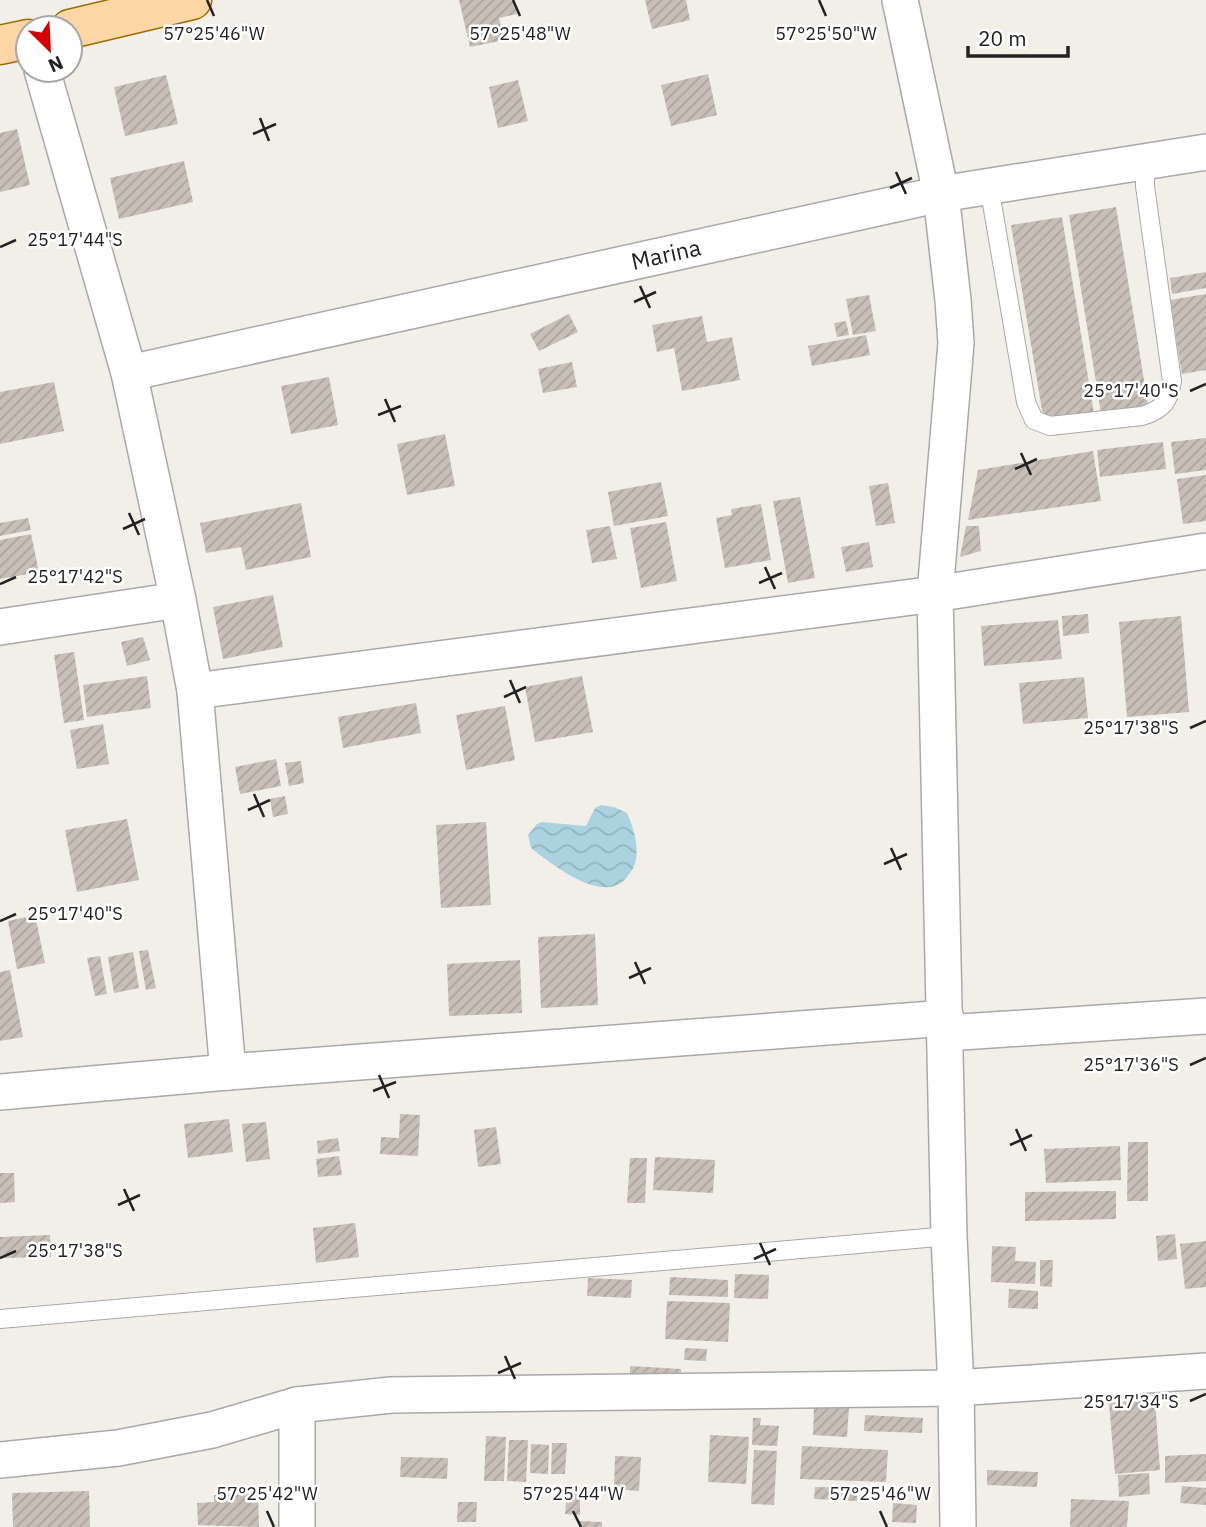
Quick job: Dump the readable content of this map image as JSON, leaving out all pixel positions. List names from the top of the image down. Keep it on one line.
{"streets":{"street":["Marina"]},"scale_bar":"20 m","north":"bottom right","coordinates":["57°25'46\"W","57°25'48\"W","57°25'50\"W","25°17'44\"S","25°17'40\"S","25°17'42\"S","25°17'38\"S","25°17'36\"S","25°17'34\"S","57°25'42\"W","57°25'44\"W"]}
